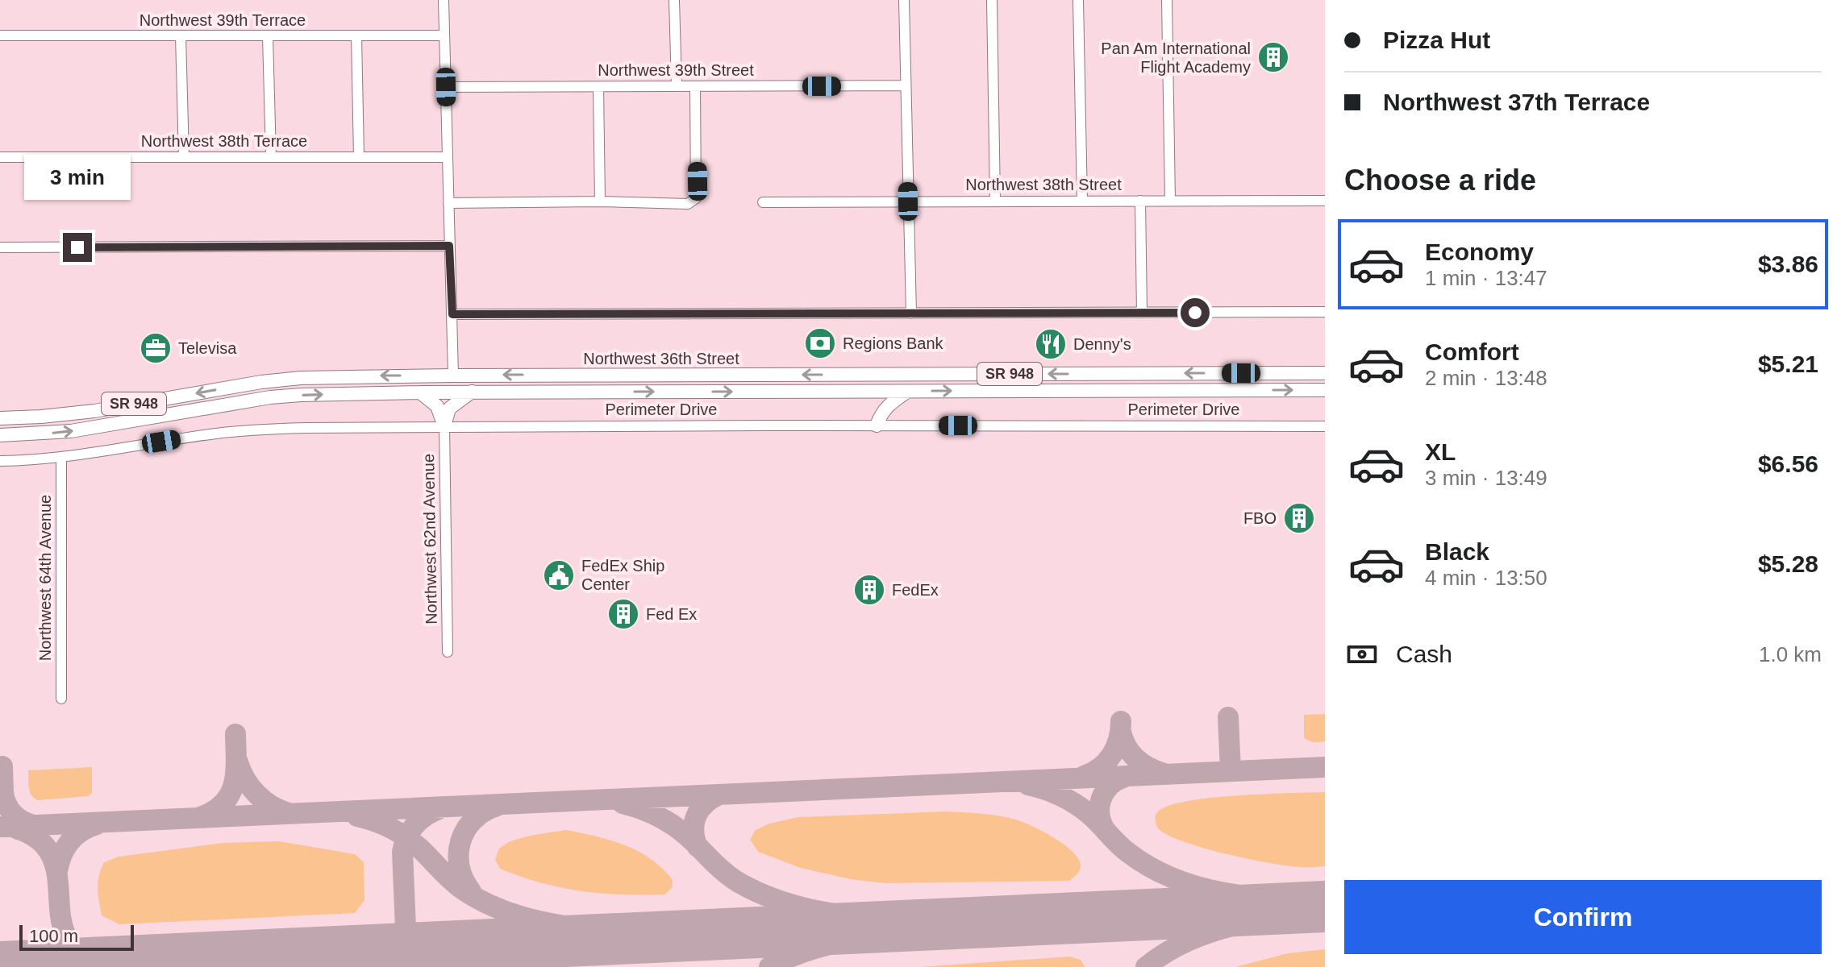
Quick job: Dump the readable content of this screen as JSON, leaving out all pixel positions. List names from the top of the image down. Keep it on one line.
{"streets":{"main road":["Northwest 36th Street","SR 948"],"street":["Northwest 39th Terrace","Northwest 39th Street","Northwest 38th Terrace","Northwest 38th Street","Perimeter Drive","Northwest 62nd Avenue","Northwest 64th Avenue"]},"crossings":[["Perimeter Drive","Northwest 62nd Avenue"],["Perimeter Drive","Northwest 64th Avenue"]],"places":{"building":["Pan Am International Flight Academy","FBO","FedEx","Fed Ex"],"bank":["Regions Bank"],"restaurant":["Denny's"],"office":["Televisa"],"public building":["FedEx Ship Center"]},"scale_bar":"100 m","page":{"banner":["Pizza Hut","Northwest 37th Terrace"],"heading":"Choose a ride","bubble":"3 min","list":[{"name":"Economy","note":"1 min · 13:47","value":"$3.86"},{"name":"Comfort","note":"2 min · 13:48","value":"$5.21"},{"name":"XL","note":"3 min · 13:49","value":"$6.56"},{"name":"Black","note":"4 min · 13:50","value":"$5.28"}],"pay":["Cash","1.0 km"],"buttons":"Confirm","scale":"100 m"}}
